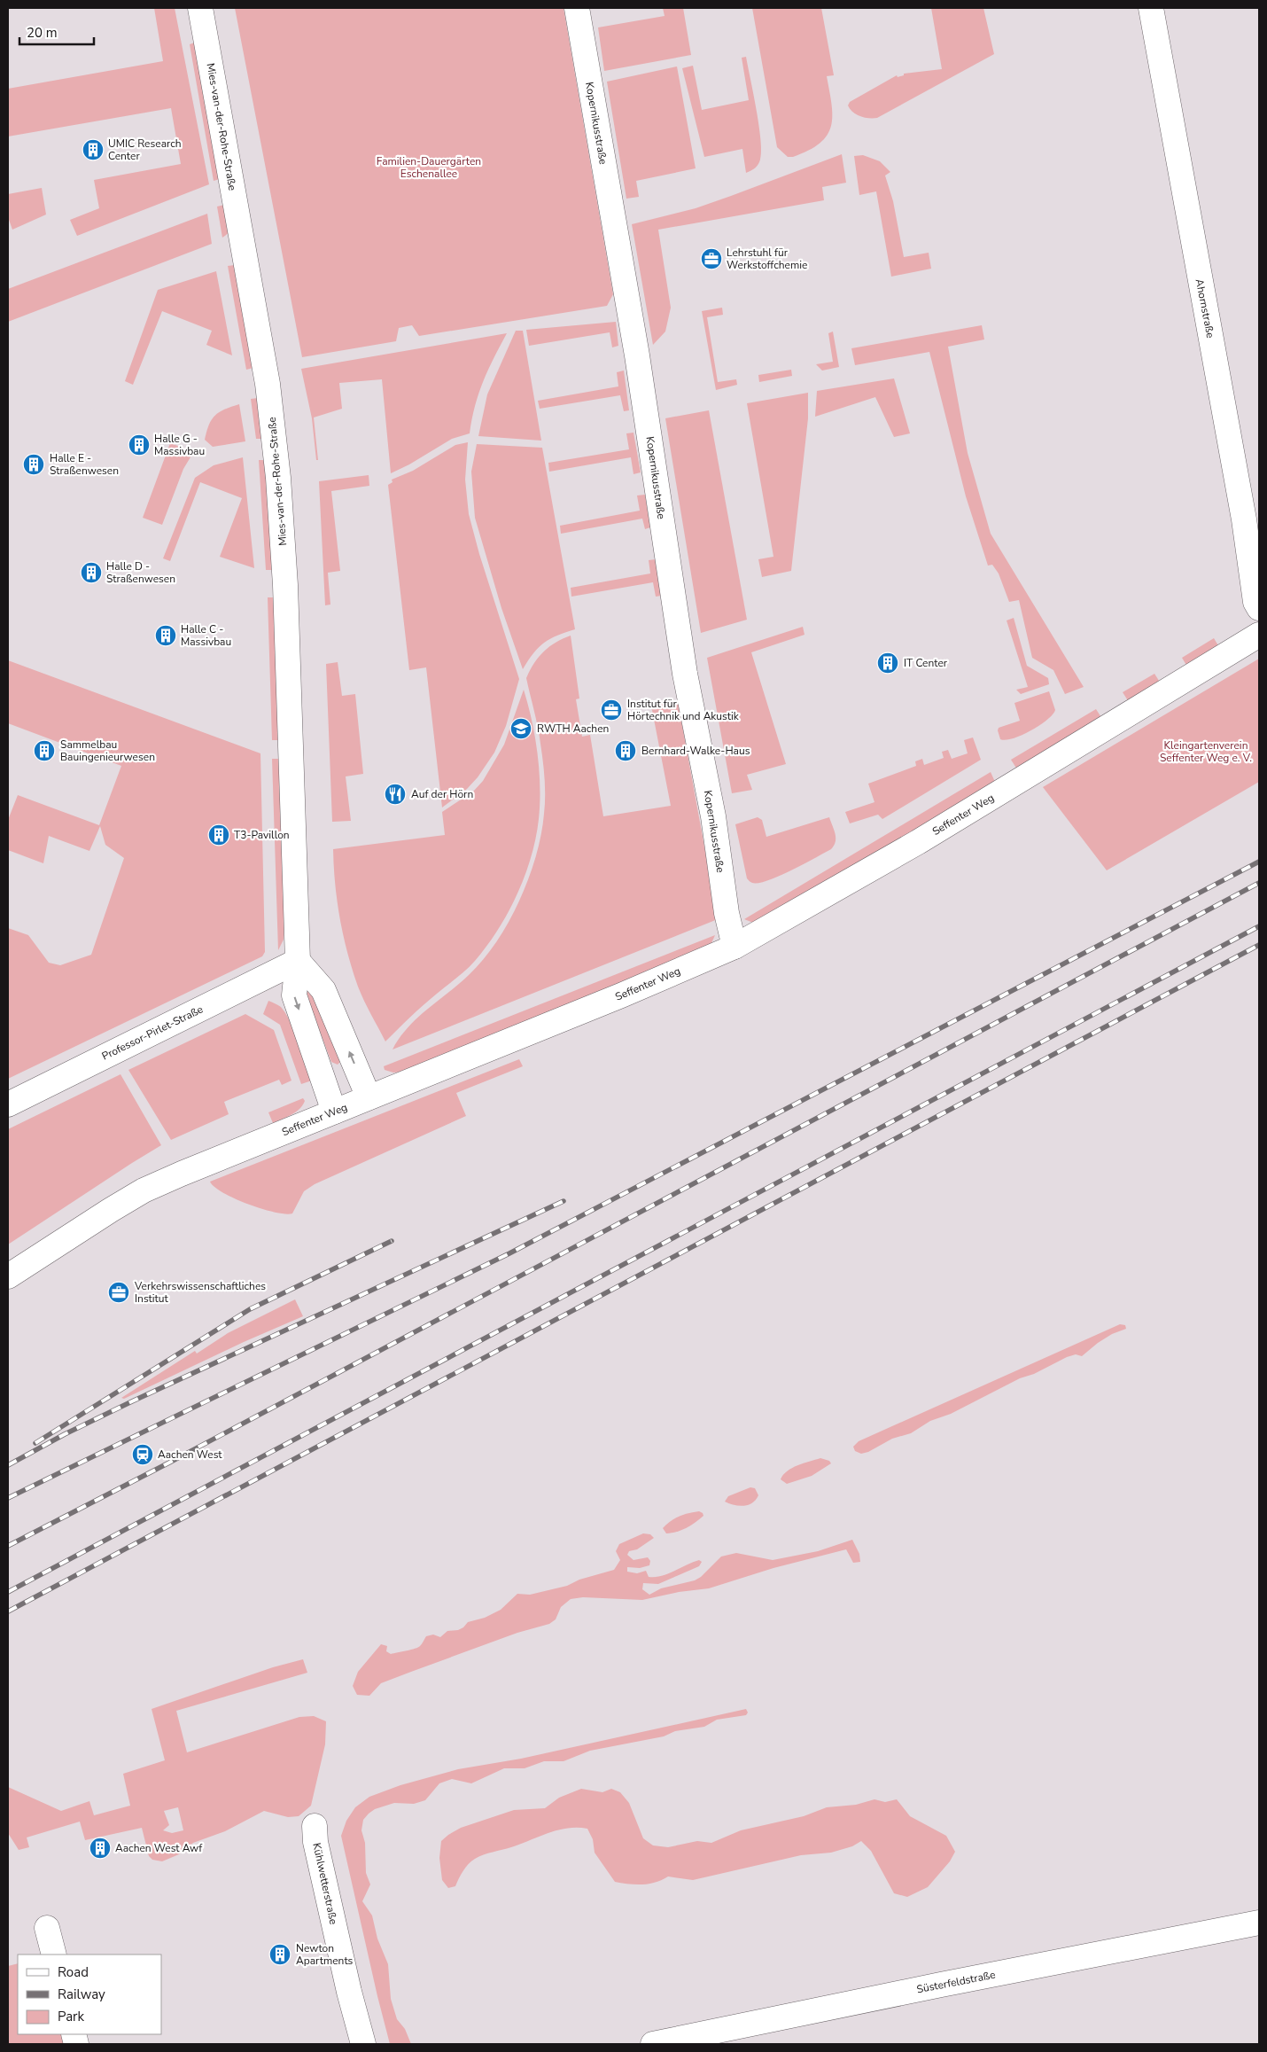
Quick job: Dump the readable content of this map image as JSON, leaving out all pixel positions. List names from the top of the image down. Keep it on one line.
{"streets":{"street":["Kopernikusstraße","Mies-van-der-Rohe-Straße","Ahornstraße","Seffenter Weg","Professor-Pirlet-Straße","Kühlwetterstraße","Süsterfeldstraße"]},"crossings":[["Kopernikusstraße","Seffenter Weg"],["Mies-van-der-Rohe-Straße","Seffenter Weg"],["Mies-van-der-Rohe-Straße","Professor-Pirlet-Straße"]],"parks":["Familien-Dauergärten Eschenallee","Kleingartenverein Seffenter Weg e. V."],"places":{"building":["UMIC Research Center","Halle G - Massivbau","Halle E - Straßenwesen","Halle D - Straßenwesen","Halle C - Massivbau","IT Center","Sammelbau Bauingenieurwesen","Bernhard-Walke-Haus","T3-Pavillon","Aachen West Awf","Newton Apartments"],"office":["Lehrstuhl für Werkstoffchemie","Institut für Hörtechnik und Akustik","Verkehrswissenschaftliches Institut"],"school or university":["RWTH Aachen"],"restaurant":["Auf der Hörn"],"station":["Aachen West"]},"legend":["Road","Railway","Park"],"scale_bar":"20 m"}
